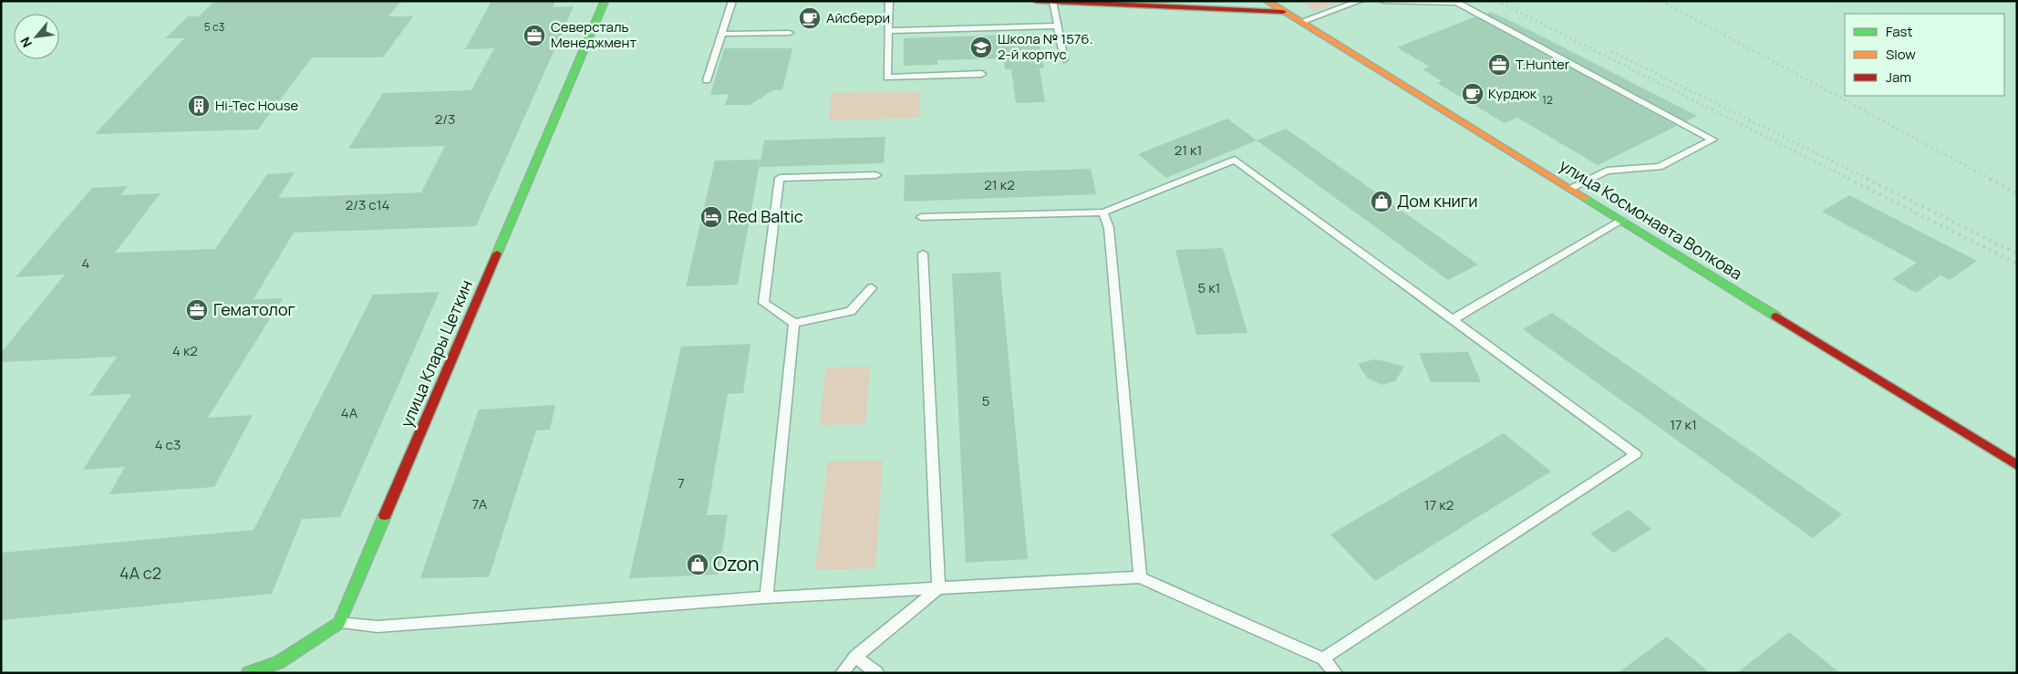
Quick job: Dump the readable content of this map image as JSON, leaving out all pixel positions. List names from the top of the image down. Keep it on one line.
{"streets":{"main road":["улица Космонавта Волкова","улица Клары Цеткин"]},"places":{"cafe":["Айсберри","Курдюк"],"office":["Северсталь Менеджмент","T.Hunter","Гематолог"],"school or university":["Школа № 1576. 2-й корпус"],"building":["Hi-Tec House"],"shop":["Дом книги","Ozon"],"hotel":["Red Baltic"]},"house_numbers":["5 с3","12","2/3","21 к1","21 к2","2/3 с14","4","5 к1","4 к2","5","4А","17 к1","4 с3","7","7А","17 к2","4А с2"],"legend":["Fast","Slow","Jam"],"north":"bottom left"}
